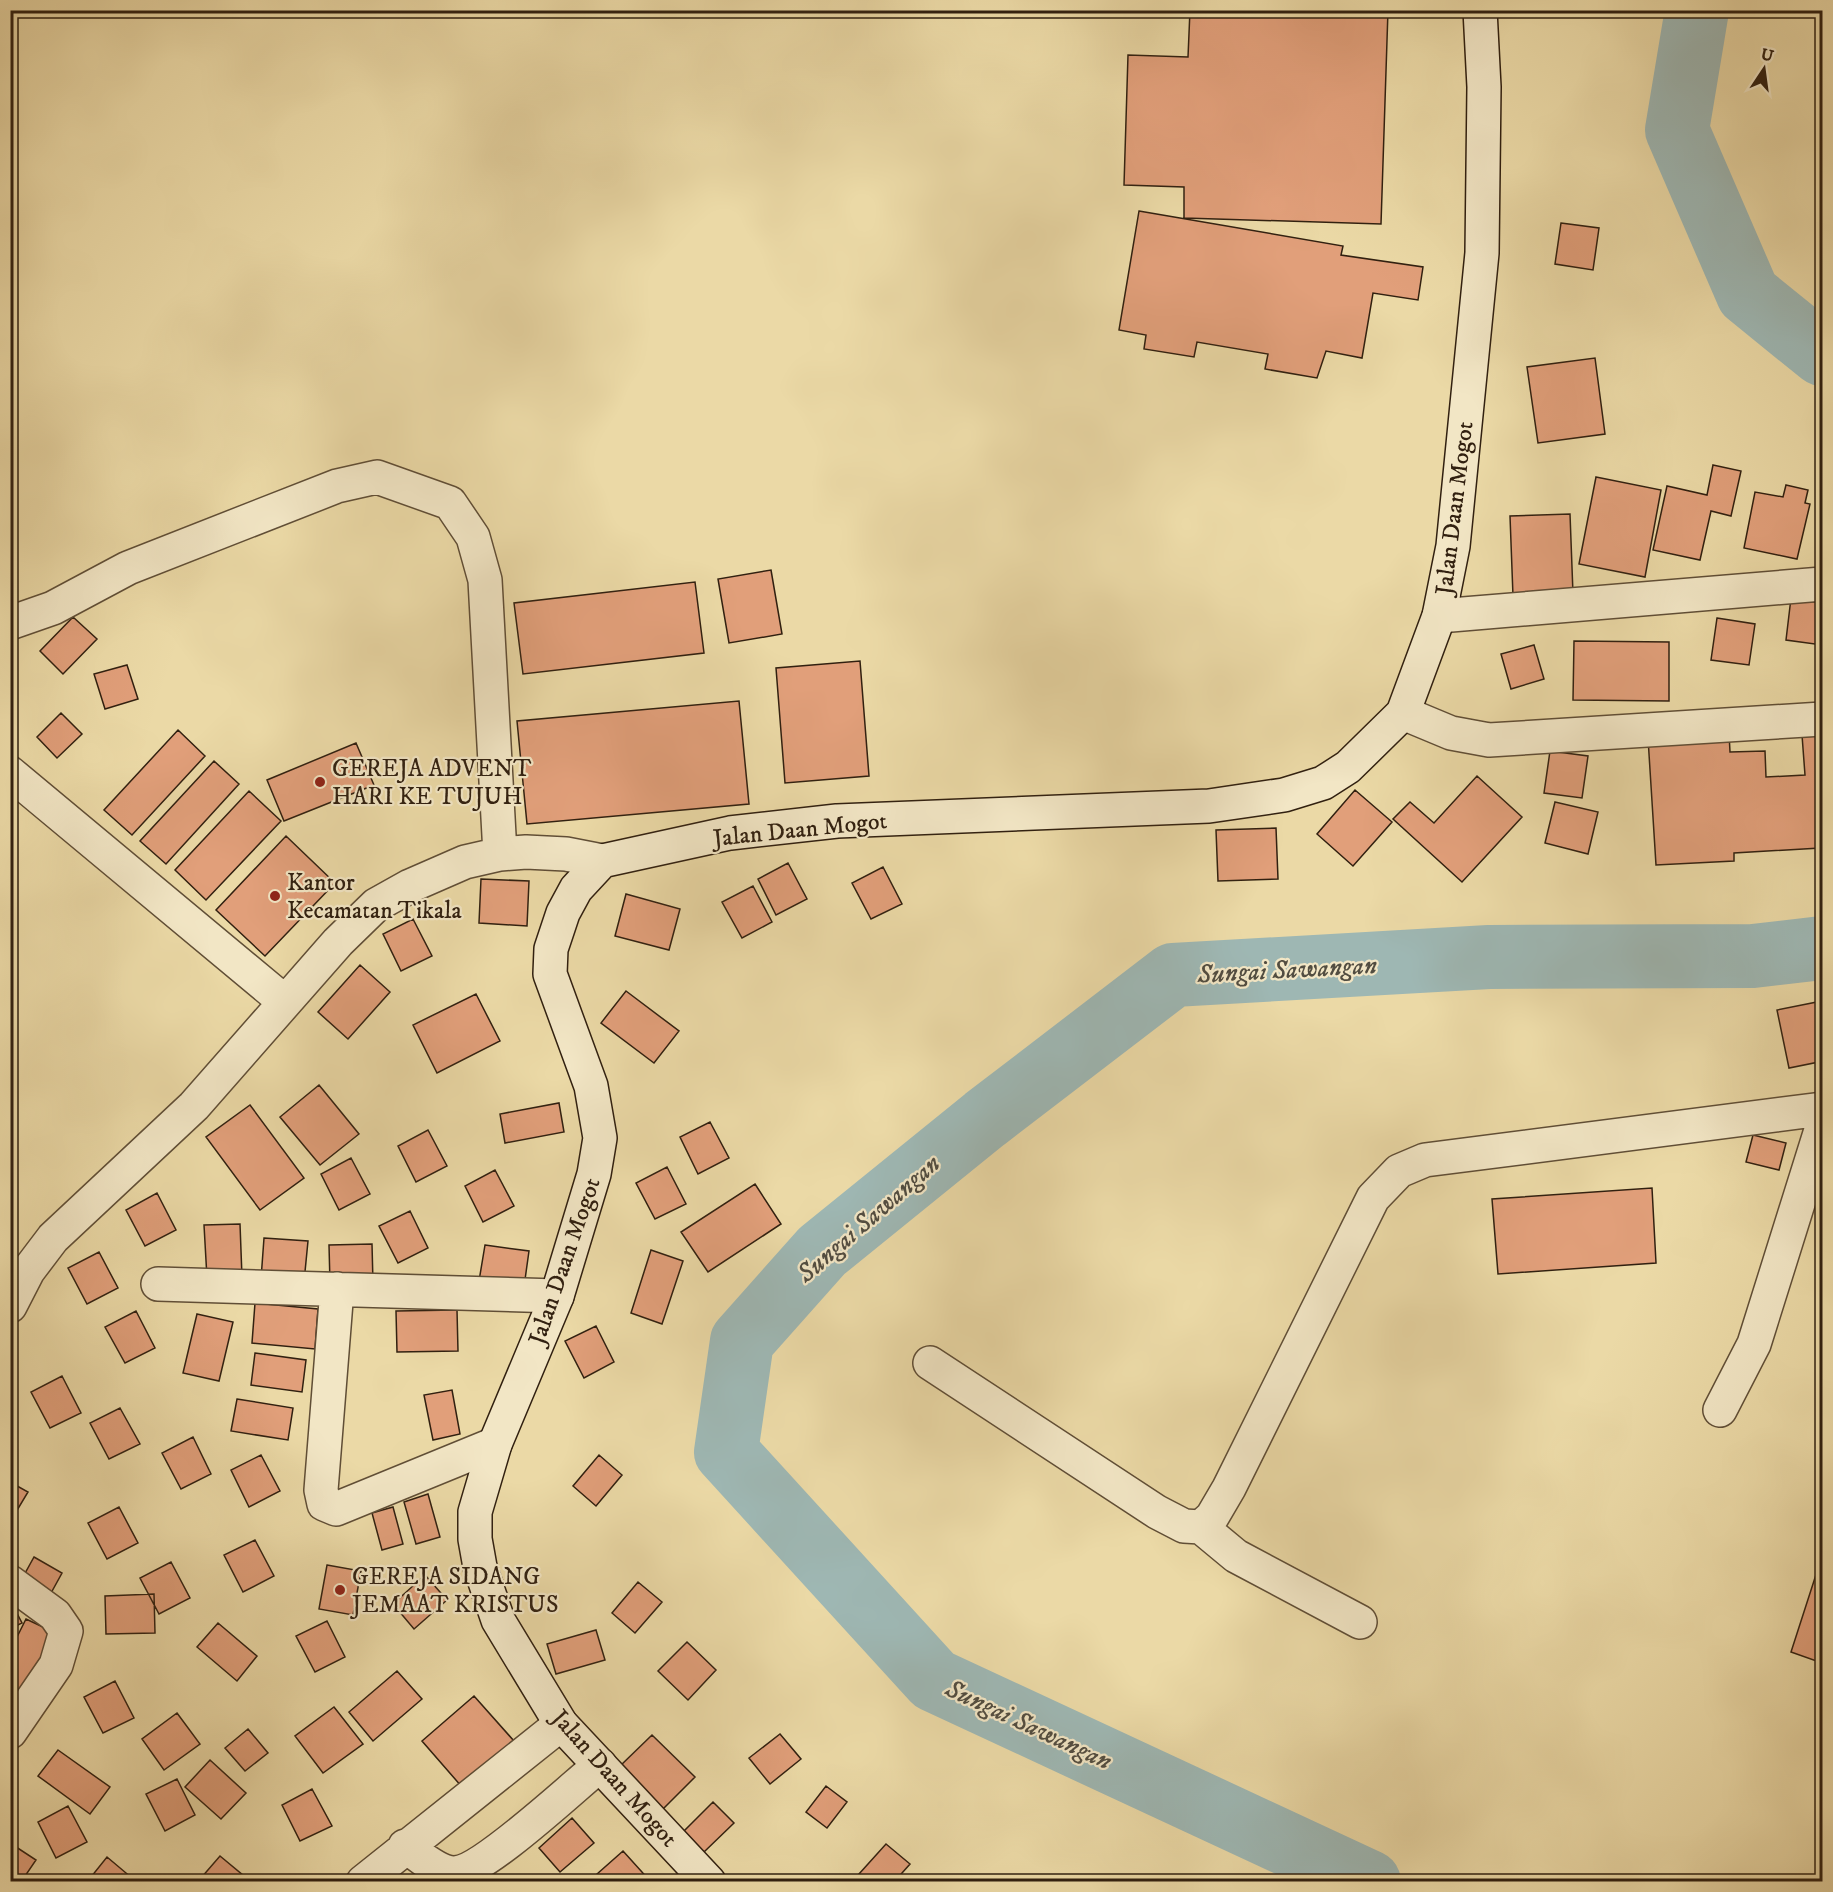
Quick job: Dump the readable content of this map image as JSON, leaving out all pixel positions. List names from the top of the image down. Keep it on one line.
{"streets":{"street":["Jalan Daan Mogot"]},"water":["Sungai Sawangan"],"places":["GEREJA ADVENT HARI KE TUJUH","Kantor Kecamatan Tikala","GEREJA SIDANG JEMAAT KRISTUS"],"north":"top"}
